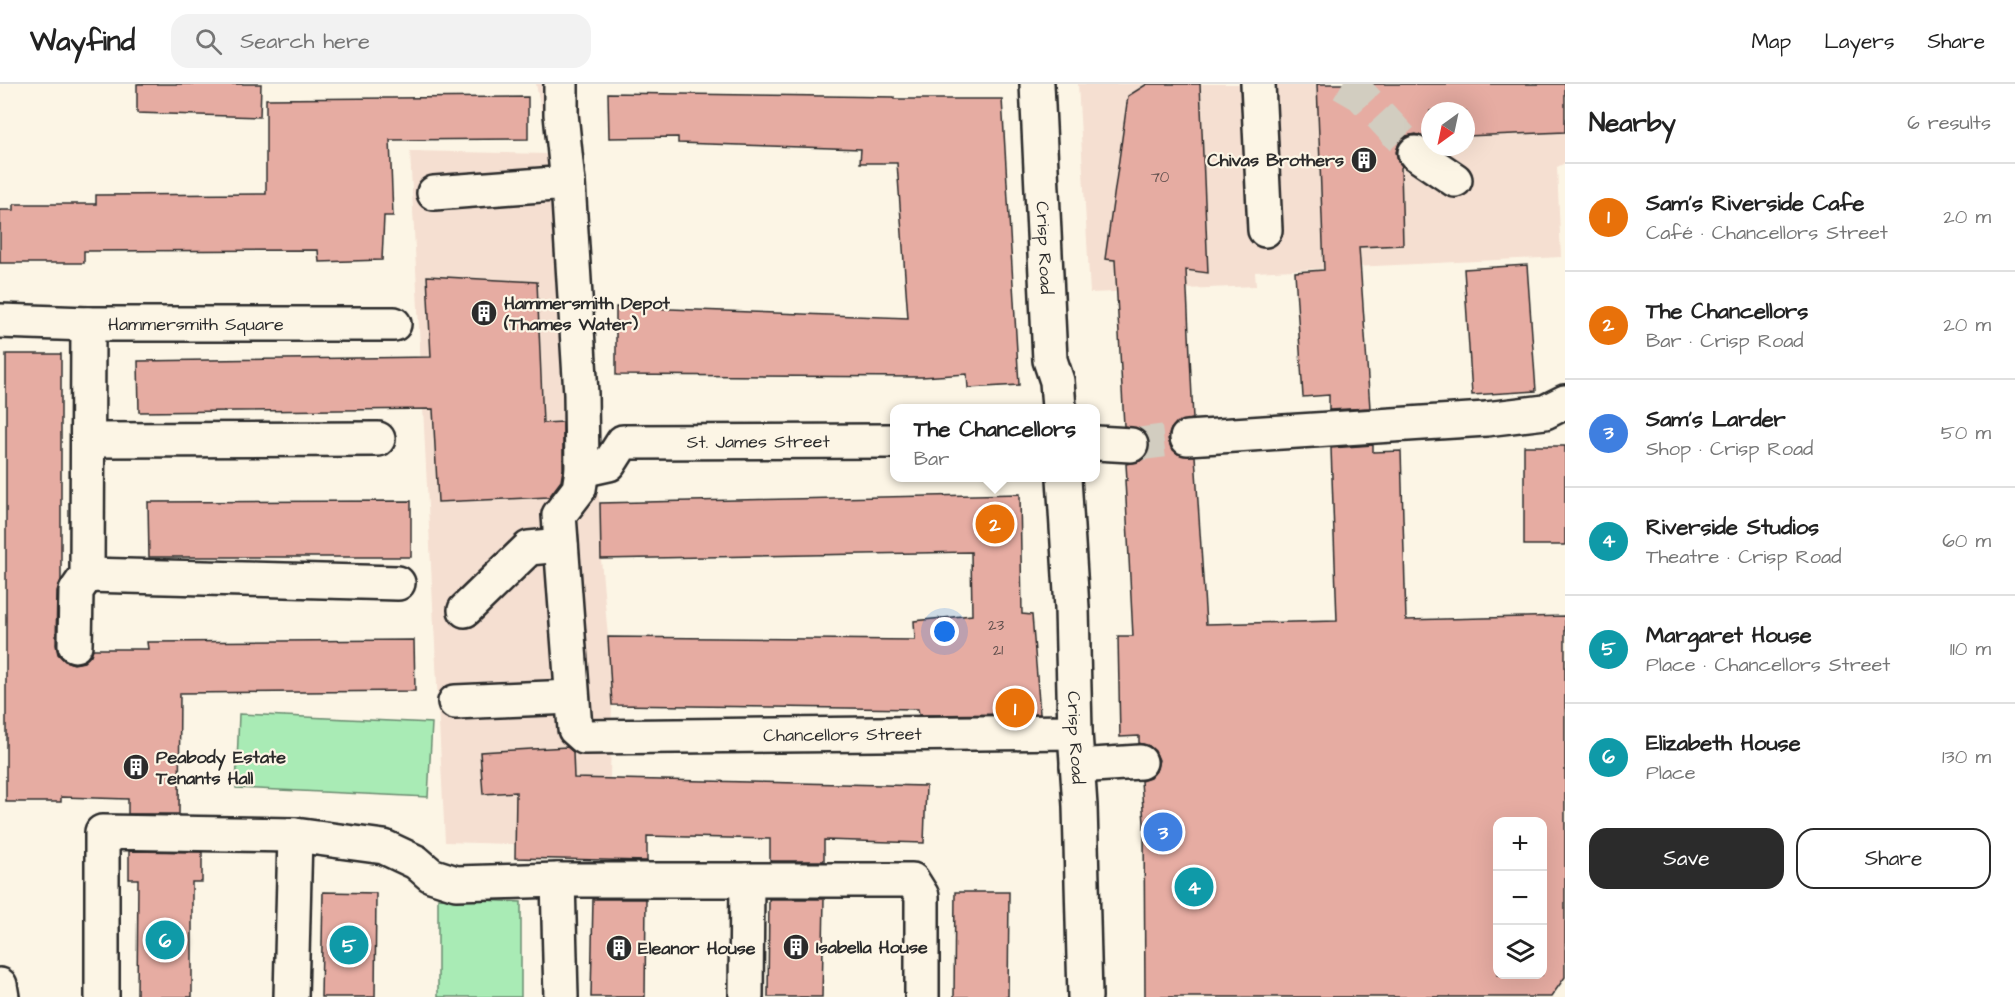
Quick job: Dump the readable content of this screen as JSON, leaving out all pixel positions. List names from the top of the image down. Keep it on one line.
{"streets":{"street":["Crisp Road","Hammersmith Square","St. James Street","Chancellors Street"]},"crossings":[["Crisp Road","Chancellors Street"],["St. James Street","Chancellors Street"]],"places":{"building":["Chivas Brothers","Hammersmith Depot (Thames Water)","Peabody Estate Tenants Hall","Isabella House","Eleanor House"]},"house_numbers":["70","23","21"],"north":"bottom left","page":{"header":"Wayfind","search":"Search here","nav":["Map","Layers","Share"],"heading":["Nearby","6 results"],"list":[{"mark":"1","name":"Sam's Riverside Cafe","note":"Café · Chancellors Street","value":"20 m"},{"mark":"2","name":"The Chancellors","note":"Bar · Crisp Road","value":"20 m"},{"mark":"3","name":"Sam's Larder","note":"Shop · Crisp Road","value":"50 m"},{"mark":"4","name":"Riverside Studios","note":"Theatre · Crisp Road","value":"60 m"},{"mark":"5","name":"Margaret House","note":"Place · Chancellors Street","value":"110 m"},{"mark":"6","name":"Elizabeth House","note":"Place","value":"130 m"}],"popup":["The Chancellors","Bar"],"pins":["2","1","3","4","6","5"],"buttons":["Save","Share"],"map_buttons":["+","−"]}}
